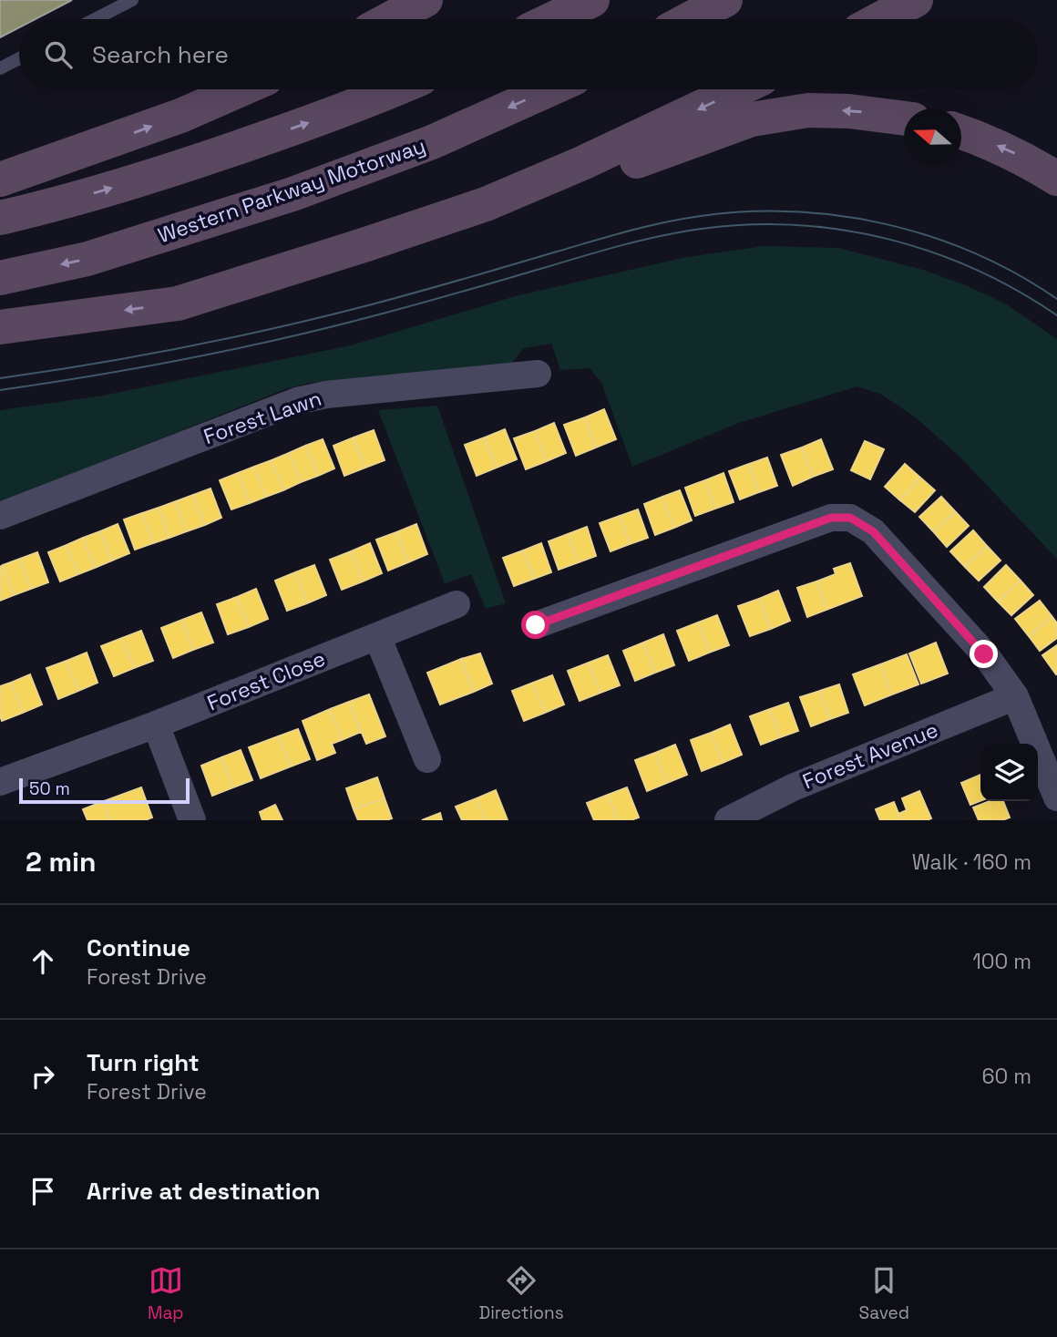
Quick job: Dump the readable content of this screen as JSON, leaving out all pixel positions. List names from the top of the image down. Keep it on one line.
{"streets":{"highway":["Western Parkway Motorway"],"street":["Forest Lawn","Forest Close","Forest Avenue"]},"scale_bar":"50 m","north":"left","page":{"search":"Search here","scale":"50 m","heading":["2 min","Walk · 160 m"],"list":[["Continue","Forest Drive","100 m"],["Turn right","Forest Drive","60 m"],"Arrive at destination"],"nav":["Map","Directions","Saved"]}}
